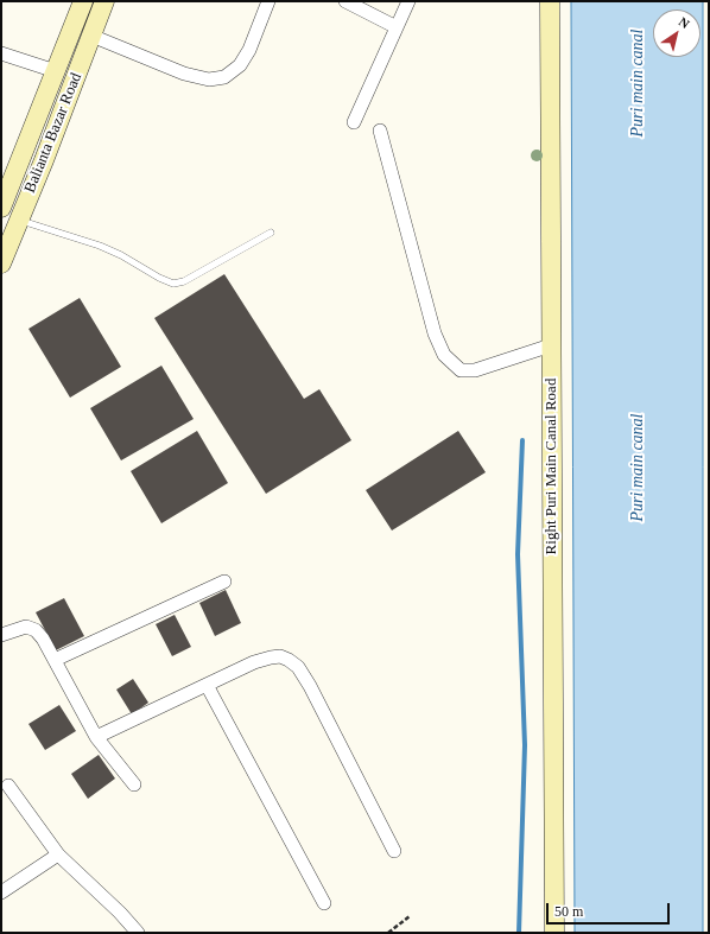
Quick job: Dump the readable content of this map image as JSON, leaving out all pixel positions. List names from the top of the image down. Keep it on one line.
{"streets":{"street":["Balianta Bazar Road","Right Puri Main Canal Road"]},"water":["Puri main canal"],"scale_bar":"50 m","north":"top right"}
